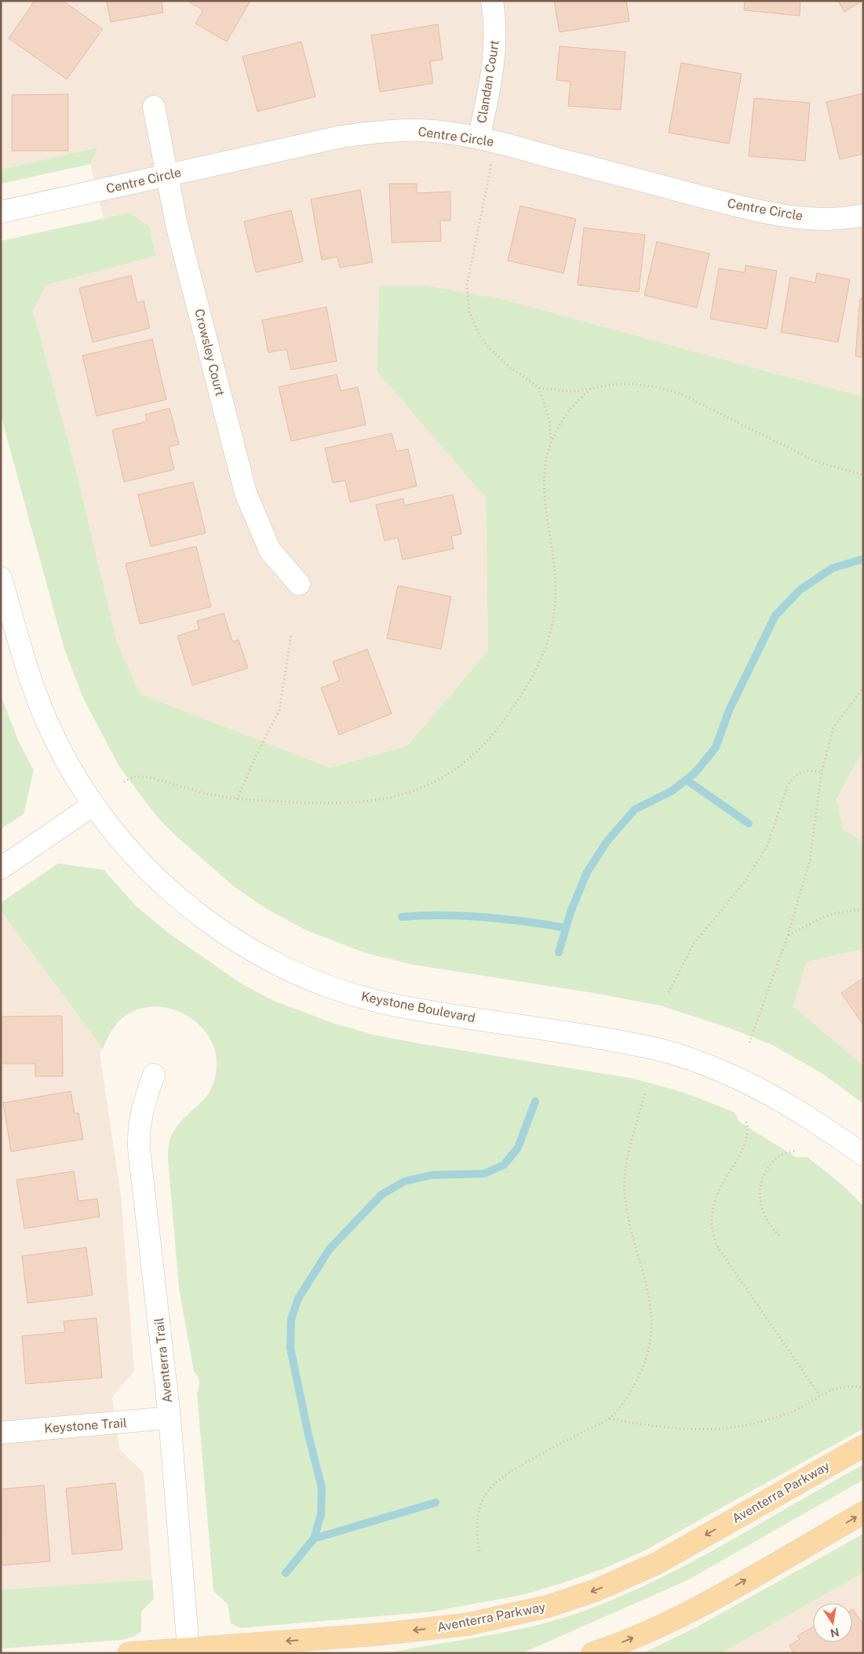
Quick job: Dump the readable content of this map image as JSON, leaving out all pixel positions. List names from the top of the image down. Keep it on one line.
{"streets":{"main road":["Aventerra Parkway"],"street":["Clandan Court","Centre Circle","Crowsley Court","Keystone Boulevard","Aventerra Trail","Keystone Trail"]},"crossings":[["Clandan Court","Centre Circle"],["Centre Circle","Crowsley Court"],["Aventerra Trail","Keystone Trail"],["Aventerra Trail","Aventerra Parkway"]],"north":"bottom"}
